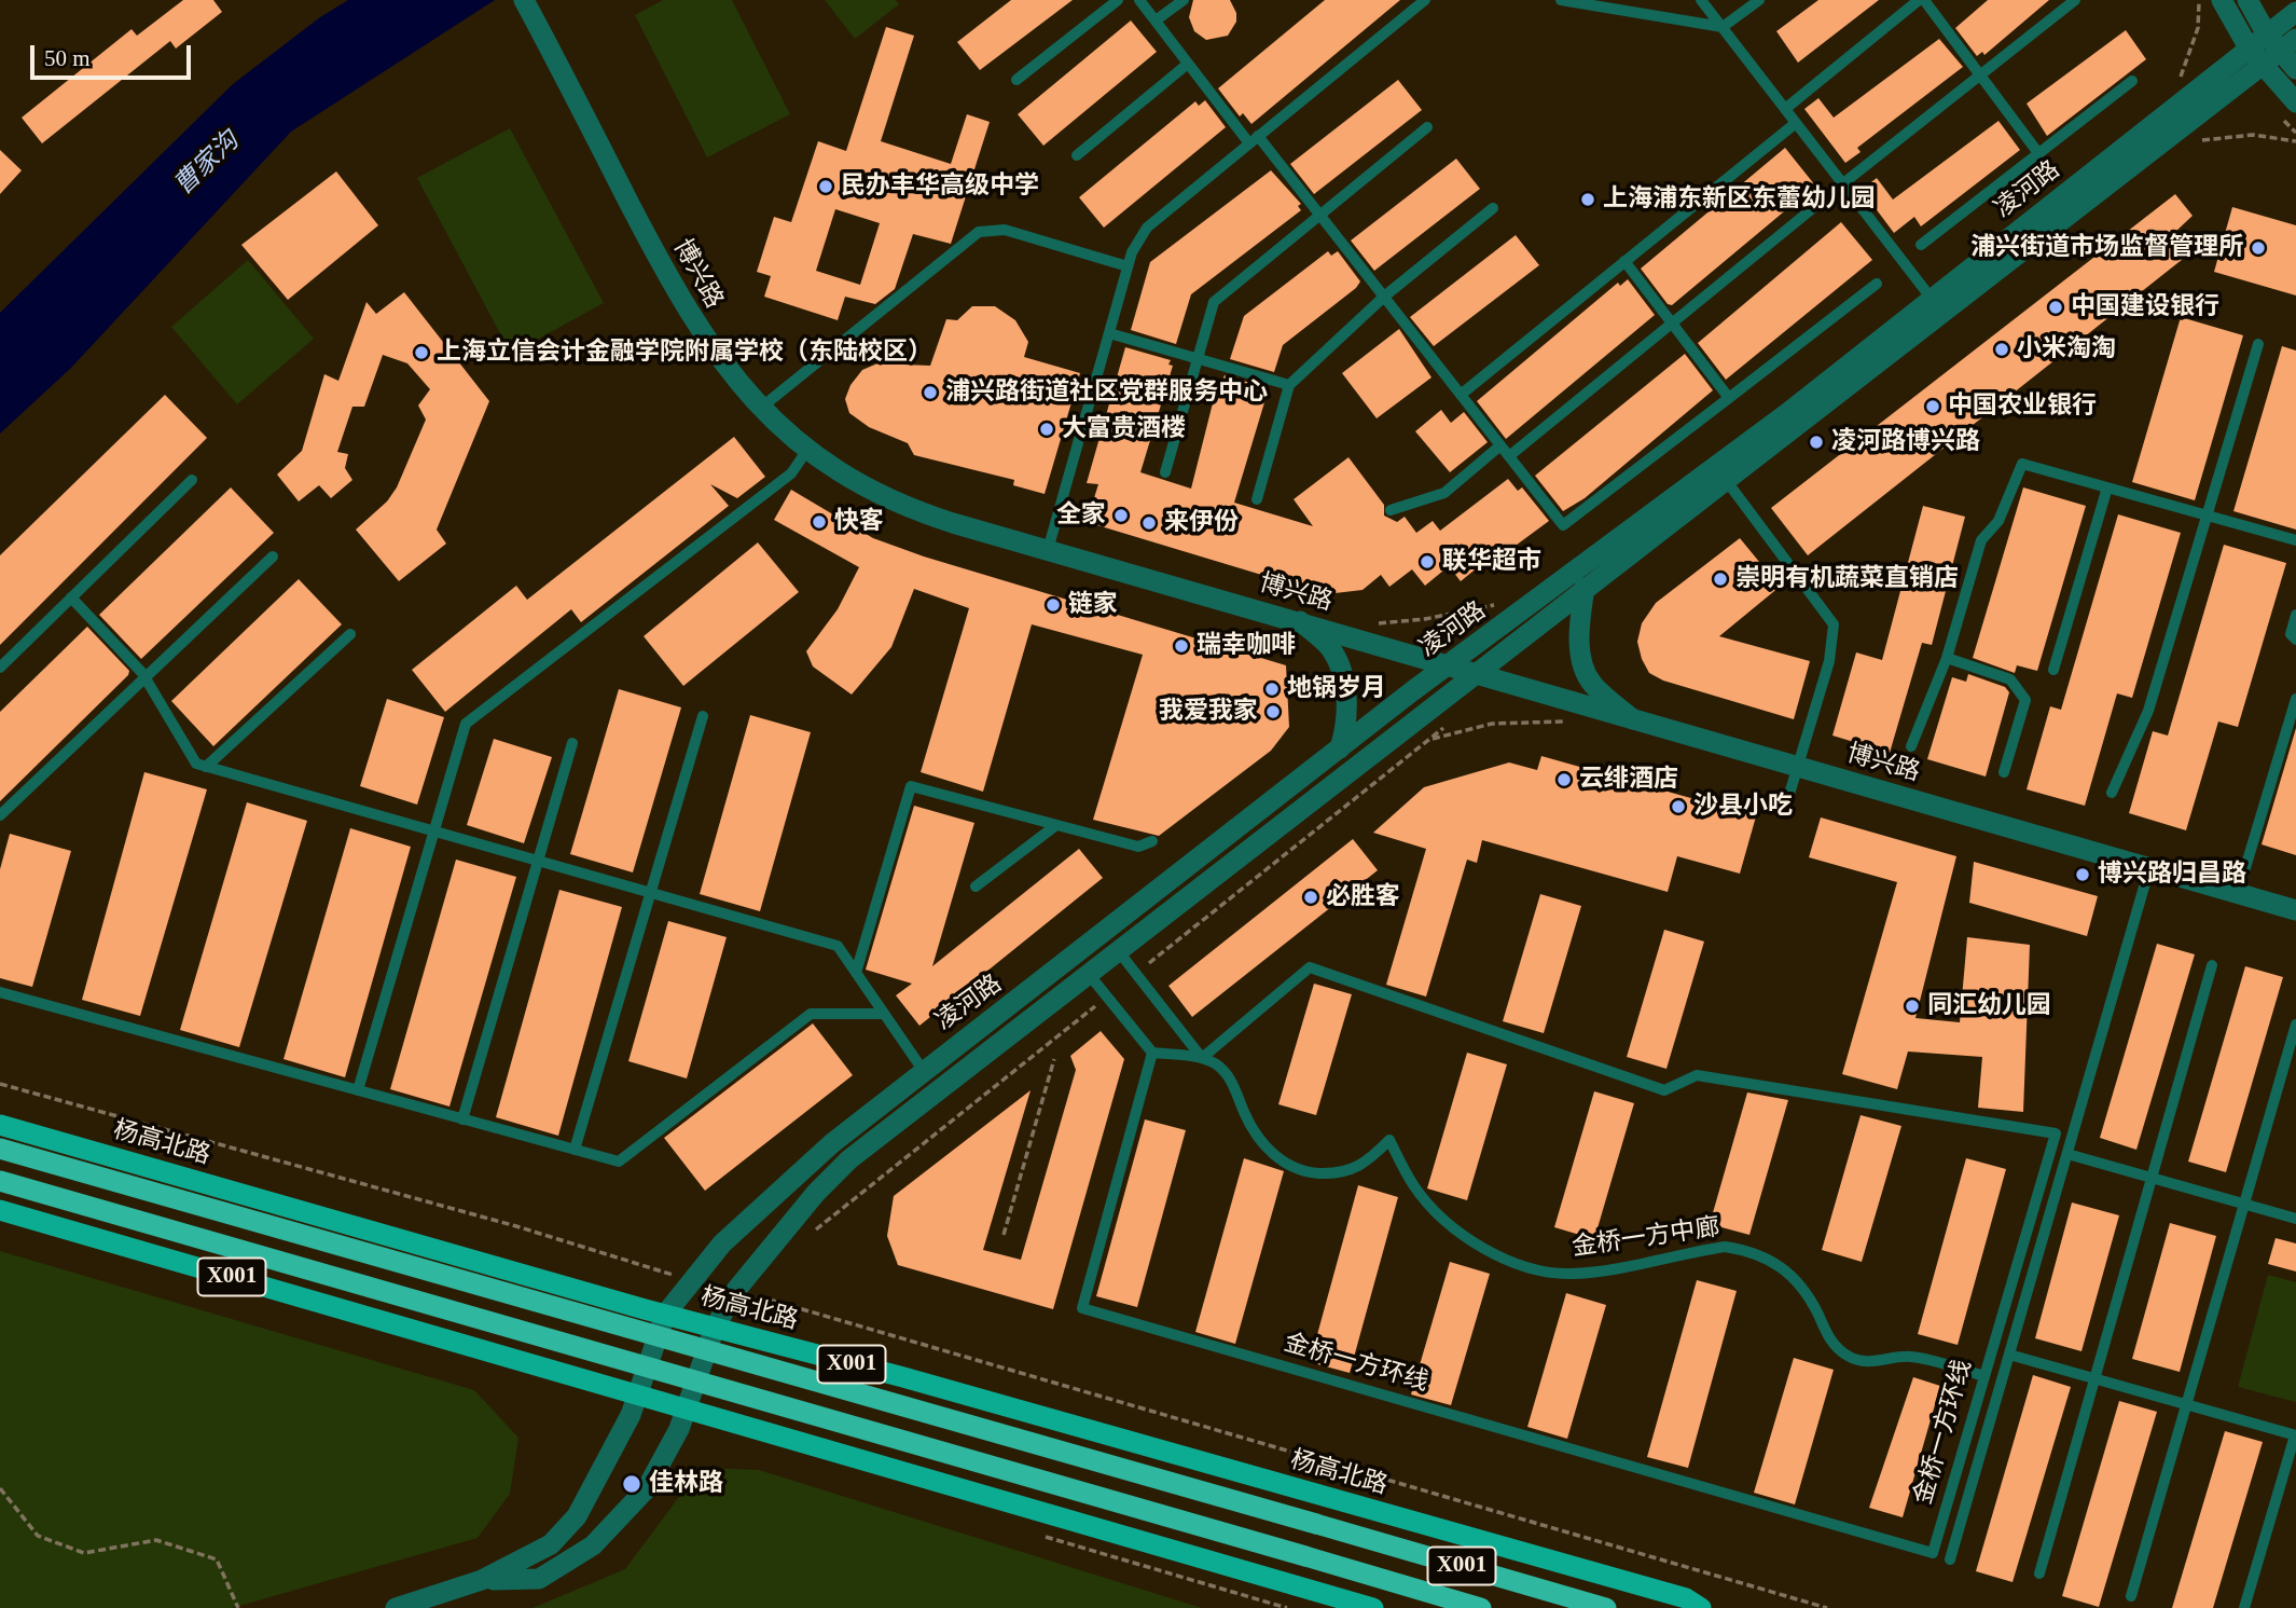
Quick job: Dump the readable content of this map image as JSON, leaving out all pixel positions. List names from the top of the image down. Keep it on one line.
{"streets":{"highway":["杨高北路","X001"],"street":["凌河路","博兴路"],"lane":["金桥一方中廊","金桥一方环线"]},"crossings":[["凌河路","博兴路"],["凌河路","杨高北路"],["金桥一方中廊","金桥一方环线"]],"water":["曹家沟"],"places":["民办丰华高级中学","上海浦东新区东蕾幼儿园","浦兴街道市场监督管理所","中国建设银行","小米淘淘","上海立信会计金融学院附属学校（东陆校区）","浦兴路街道社区党群服务中心","中国农业银行","大富贵酒楼","凌河路博兴路","全家","快客","来伊份","联华超市","崇明有机蔬菜直销店","链家","瑞幸咖啡","地锅岁月","我爱我家","云绯酒店","沙县小吃","博兴路归昌路","必胜客","同汇幼儿园","佳林路"],"scale_bar":"50 m"}
